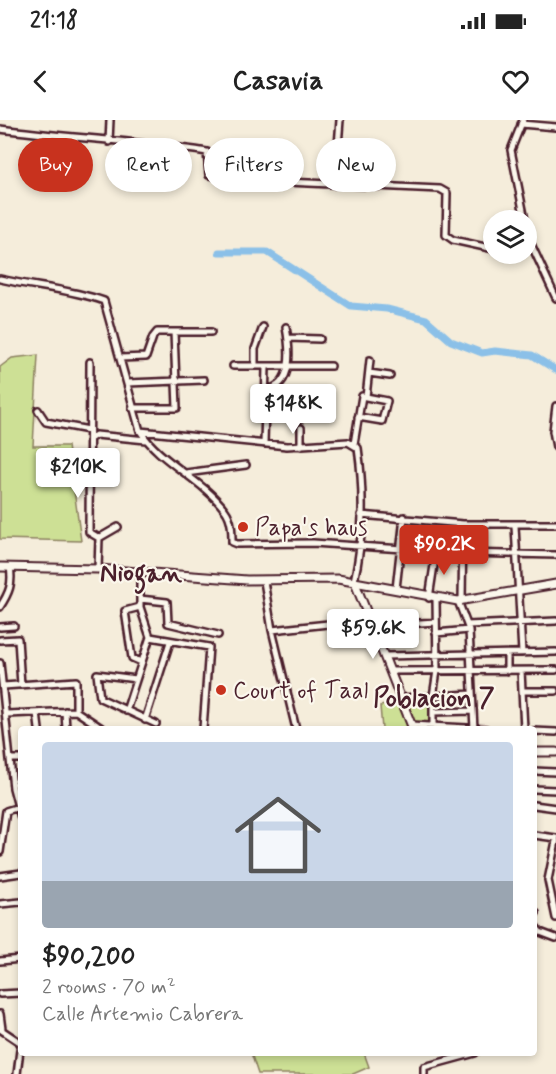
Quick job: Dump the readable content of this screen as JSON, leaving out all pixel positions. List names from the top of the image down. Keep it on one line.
{"districts":["Niogan","Poblacion 7"],"places":["Papa's haus","Court of Taal"],"page":{"status":"21:18","header":"Casavia","chip":["Buy","Rent","Filters","New"],"price":["$148K","$210K","$90.2K","$59.6K"],"list":[{"name":"$90,200","note":"2 rooms · 70 m² · Calle Artemio Cabrera"}]}}
